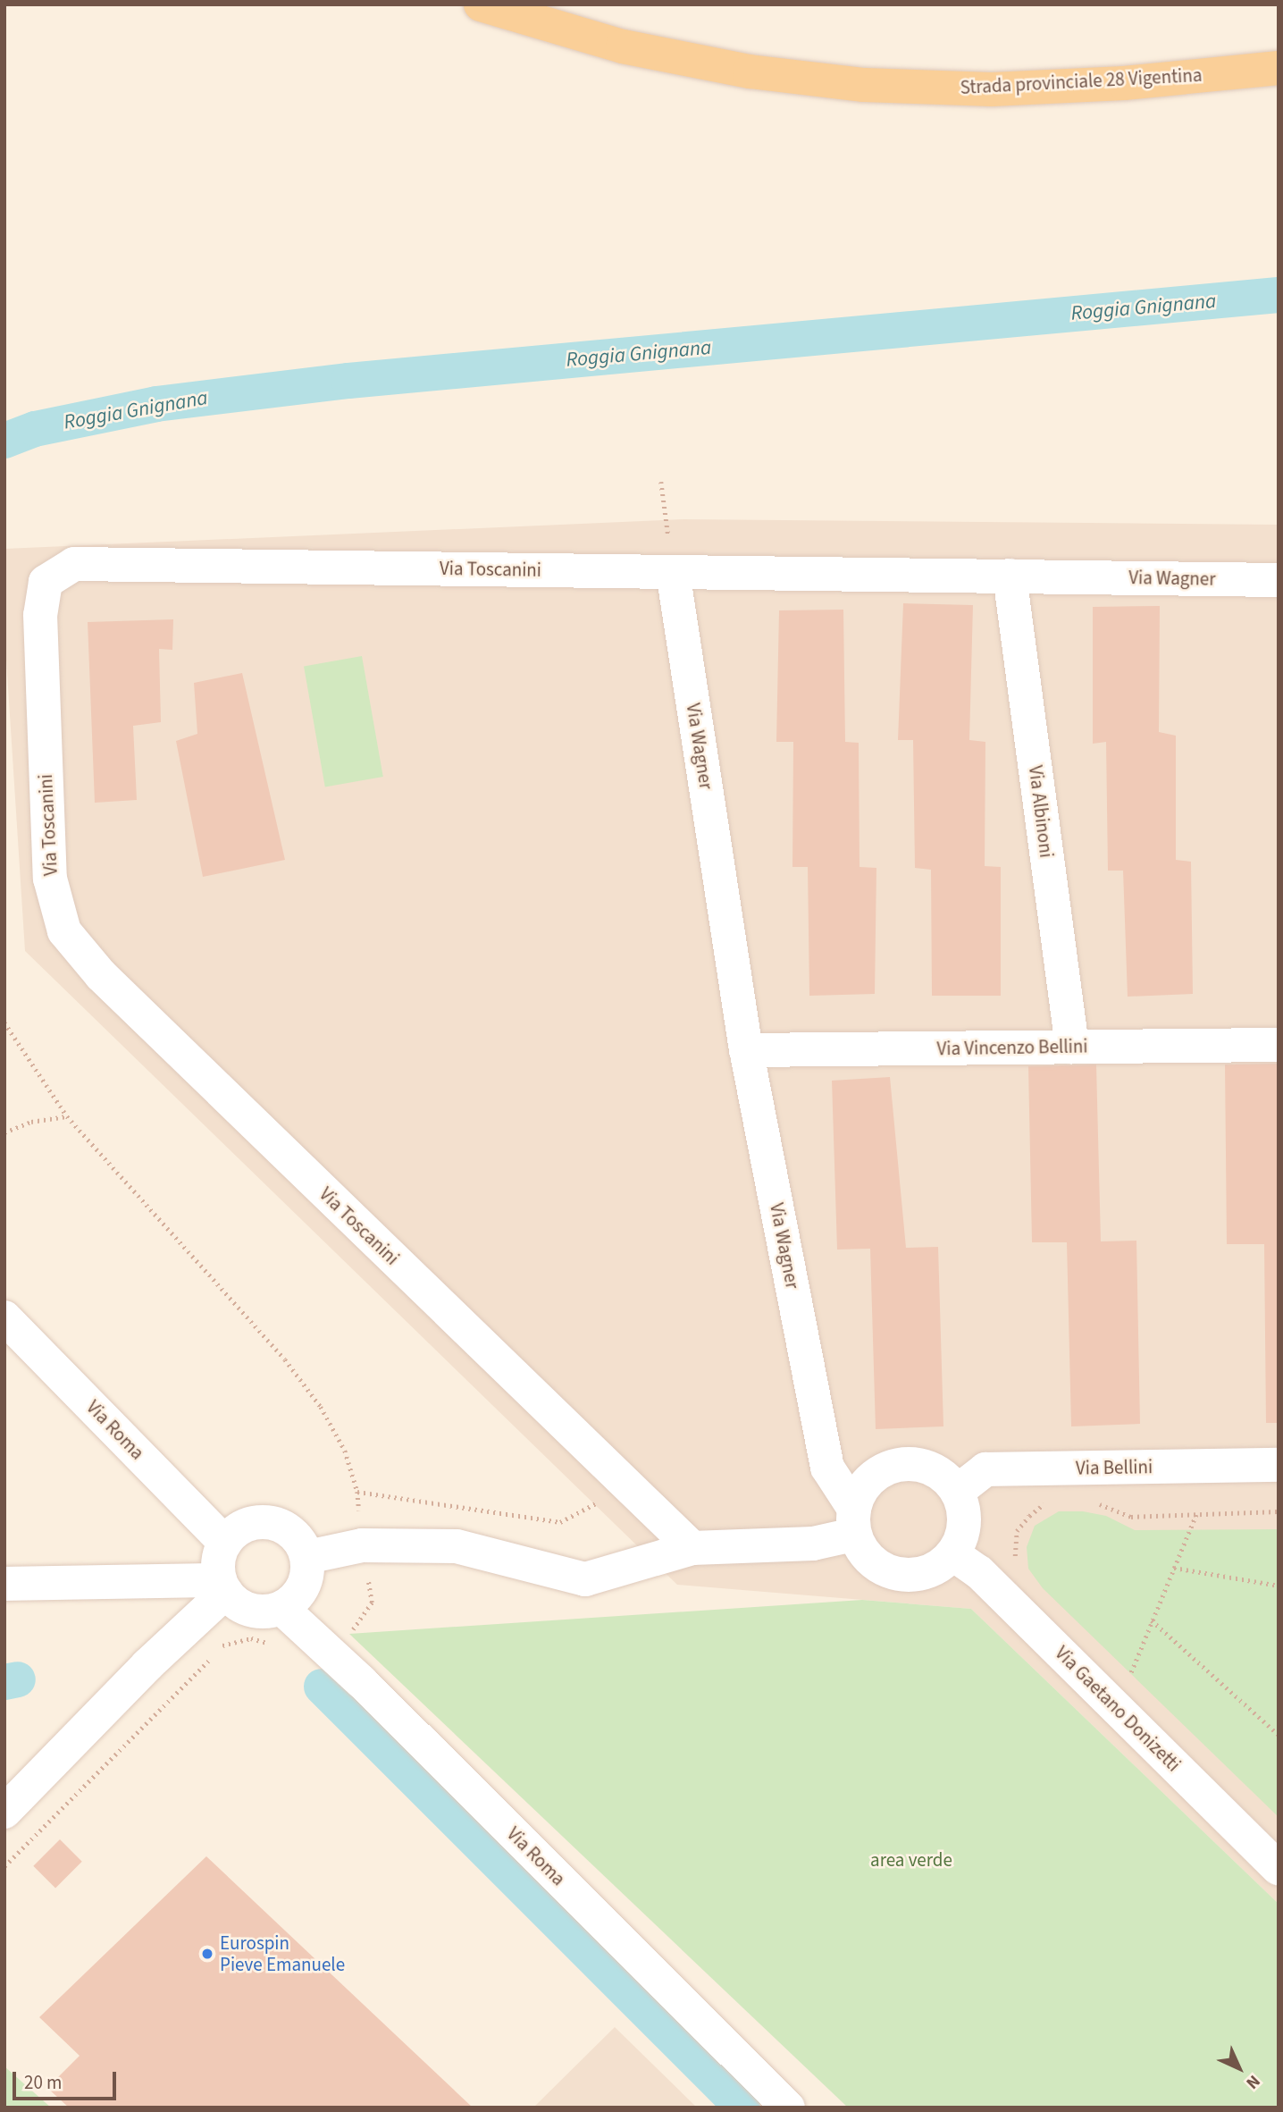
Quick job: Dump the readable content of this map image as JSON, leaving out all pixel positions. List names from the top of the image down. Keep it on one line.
{"streets":{"main road":["Strada provinciale 28 Vigentina"],"street":["Via Toscanini","Via Wagner","Via Albinoni","Via Vincenzo Bellini","Via Roma","Via Bellini","Via Gaetano Donizetti"]},"crossings":[["Via Toscanini","Via Wagner"],["Via Wagner","Via Albinoni"],["Via Wagner","Via Vincenzo Bellini"],["Via Wagner","Via Bellini"],["Via Wagner","Via Gaetano Donizetti"],["Via Albinoni","Via Vincenzo Bellini"],["Via Bellini","Via Gaetano Donizetti"]],"water":["Roggia Gnignana"],"parks":["area verde"],"places":["Eurospin Pieve Emanuele"],"scale_bar":"20 m","north":"bottom right"}
